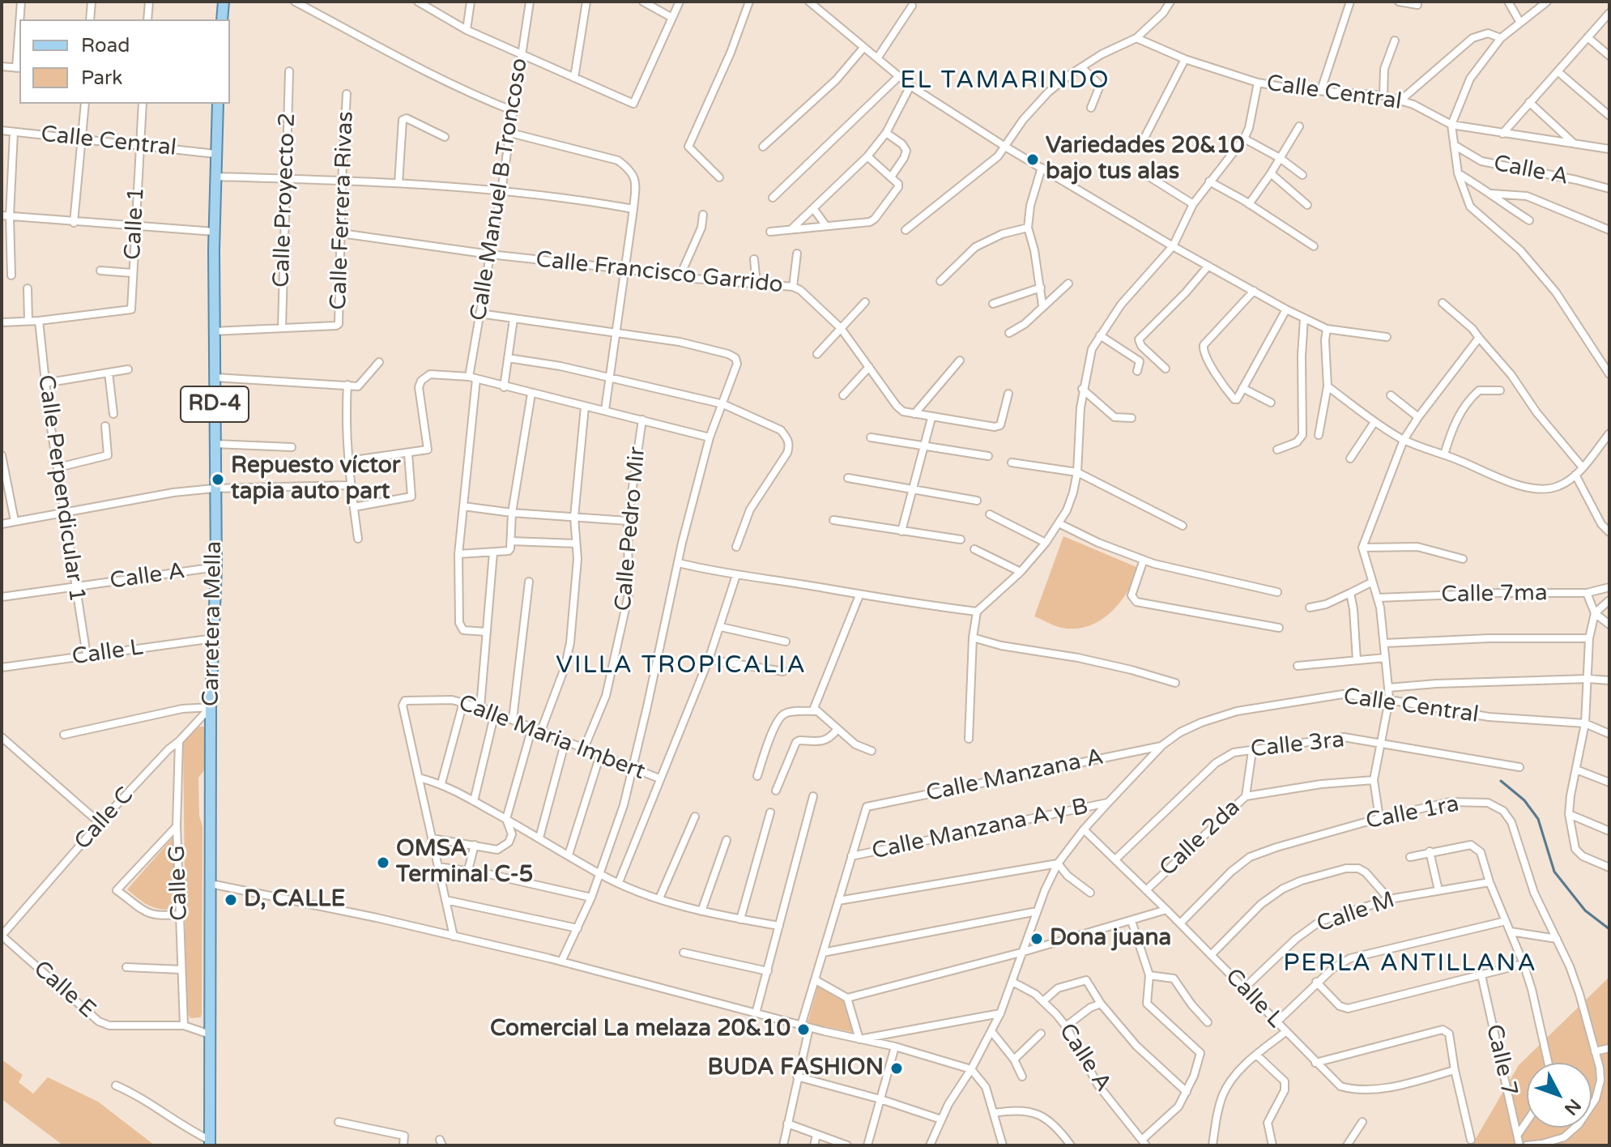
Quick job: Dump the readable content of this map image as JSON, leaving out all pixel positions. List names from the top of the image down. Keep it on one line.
{"streets":{"main road":["RD-4","Carretera Mella"],"street":["Calle Central","Calle A","Calle Manuel B Troncoso","Calle Proyecto 2","Calle Ferrera Rivas","Calle 1","Calle Francisco Garrido","Calle Perpendicular 1","Calle Pedro Mir","Calle 7ma","Calle L","Calle Maria Imbert","Calle 3ra","Calle Manzana A","Calle 1ra","Calle C","Calle Manzana A y B","Calle 2da","Calle G","Calle M","Calle E","Calle 7"]},"crossings":[["Calle Central","Calle A"],["Calle Central","Calle 1"],["Calle Central","Carretera Mella"],["Calle Central","Calle L"],["Calle Central","Calle Manzana A"],["Calle Central","Calle Manzana A y B"],["Calle A","Calle Perpendicular 1"],["Calle A","Carretera Mella"],["Calle Manuel B Troncoso","Calle Francisco Garrido"],["Calle Proyecto 2","Calle Ferrera Rivas"],["Calle Ferrera Rivas","Calle Francisco Garrido"],["Calle 1","Calle Perpendicular 1"],["Calle Perpendicular 1","Calle L"],["Calle Pedro Mir","Calle Maria Imbert"],["Carretera Mella","Calle L"],["Carretera Mella","Calle C"],["Carretera Mella","Calle E"],["Calle L","Calle 3ra"],["Calle L","Calle 1ra"],["Calle L","Calle 2da"],["Calle L","Calle M"],["Calle Manzana A","Calle Manzana A y B"],["Calle C","Calle G"],["Calle C","Calle E"],["Calle G","Calle E"]],"districts":["EL TAMARINDO","VILLA TROPICALIA","PERLA ANTILLANA"],"places":["Variedades 20&10 bajo tus alas","Repuesto víctor tapia auto part","OMSA Terminal C-5","D, CALLE","Dona juana","Comercial La melaza 20&10","BUDA FASHION"],"legend":["Road","Park"],"north":"bottom right"}
